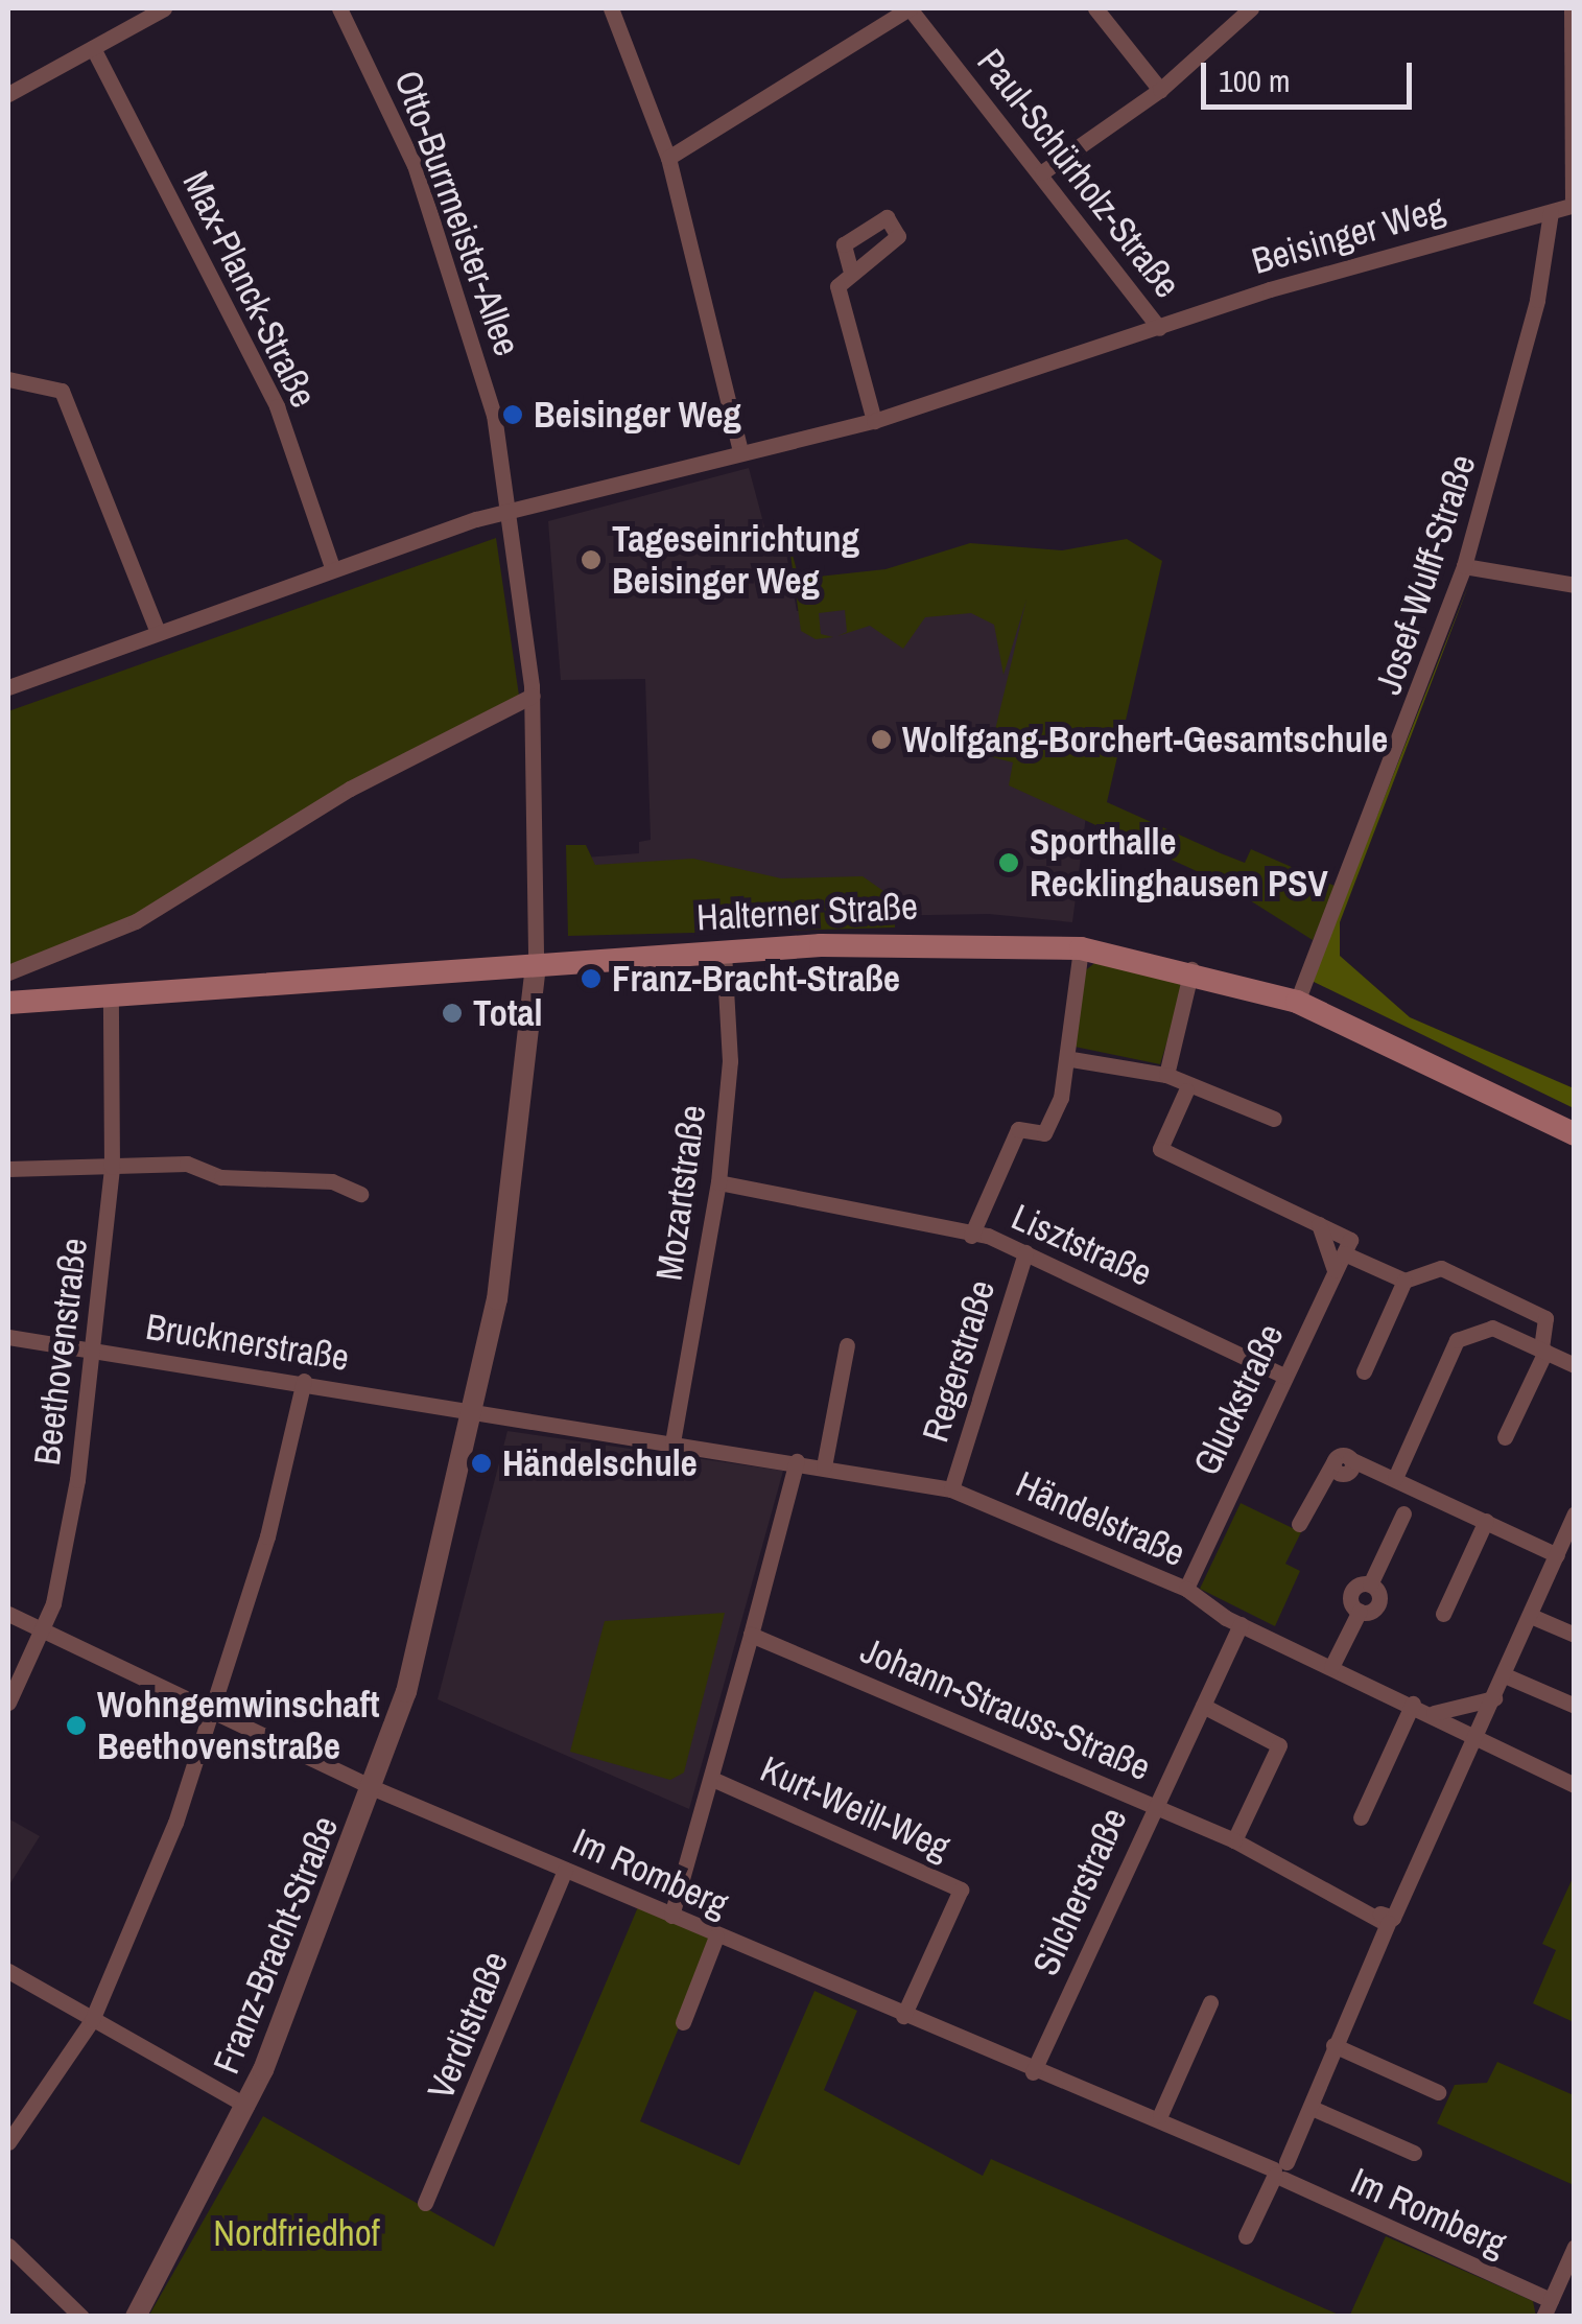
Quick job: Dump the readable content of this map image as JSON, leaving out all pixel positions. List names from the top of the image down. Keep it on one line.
{"streets":{"main road":["Halterner Straße"],"street":["Paul-Schürholz-Straße","Otto-Burrmeister-Allee","Beisinger Weg","Max-Planck-Straße","Josef-Wulff-Straße","Mozartstraße","Lisztstraße","Brucknerstraße","Beethovenstraße","Regerstraße","Gluckstraße","Händelstraße","Johann-Strauss-Straße","Kurt-Weill-Weg","Im Romberg","Silcherstraße","Franz-Bracht-Straße","Verdistraße"]},"crossings":[["Paul-Schürholz-Straße","Beisinger Weg"],["Otto-Burrmeister-Allee","Beisinger Weg"],["Otto-Burrmeister-Allee","Halterner Straße"],["Otto-Burrmeister-Allee","Franz-Bracht-Straße"],["Beisinger Weg","Max-Planck-Straße"],["Beisinger Weg","Josef-Wulff-Straße"],["Josef-Wulff-Straße","Halterner Straße"],["Halterner Straße","Mozartstraße"],["Halterner Straße","Beethovenstraße"],["Halterner Straße","Franz-Bracht-Straße"],["Mozartstraße","Lisztstraße"],["Mozartstraße","Händelstraße"],["Lisztstraße","Regerstraße"],["Lisztstraße","Gluckstraße"],["Brucknerstraße","Beethovenstraße"],["Brucknerstraße","Händelstraße"],["Brucknerstraße","Franz-Bracht-Straße"],["Beethovenstraße","Im Romberg"],["Regerstraße","Händelstraße"],["Gluckstraße","Händelstraße"],["Händelstraße","Silcherstraße"],["Händelstraße","Franz-Bracht-Straße"],["Johann-Strauss-Straße","Silcherstraße"],["Kurt-Weill-Weg","Im Romberg"],["Im Romberg","Silcherstraße"],["Im Romberg","Franz-Bracht-Straße"],["Im Romberg","Verdistraße"]],"parks":["Nordfriedhof"],"places":["Beisinger Weg","Tageseinrichtung Beisinger Weg","Wolfgang-Borchert-Gesamtschule","Sporthalle Recklinghausen PSV","Franz-Bracht-Straße","Total","Händelschule","Wohngemwinschaft Beethovenstraße"],"scale_bar":"100 m"}
